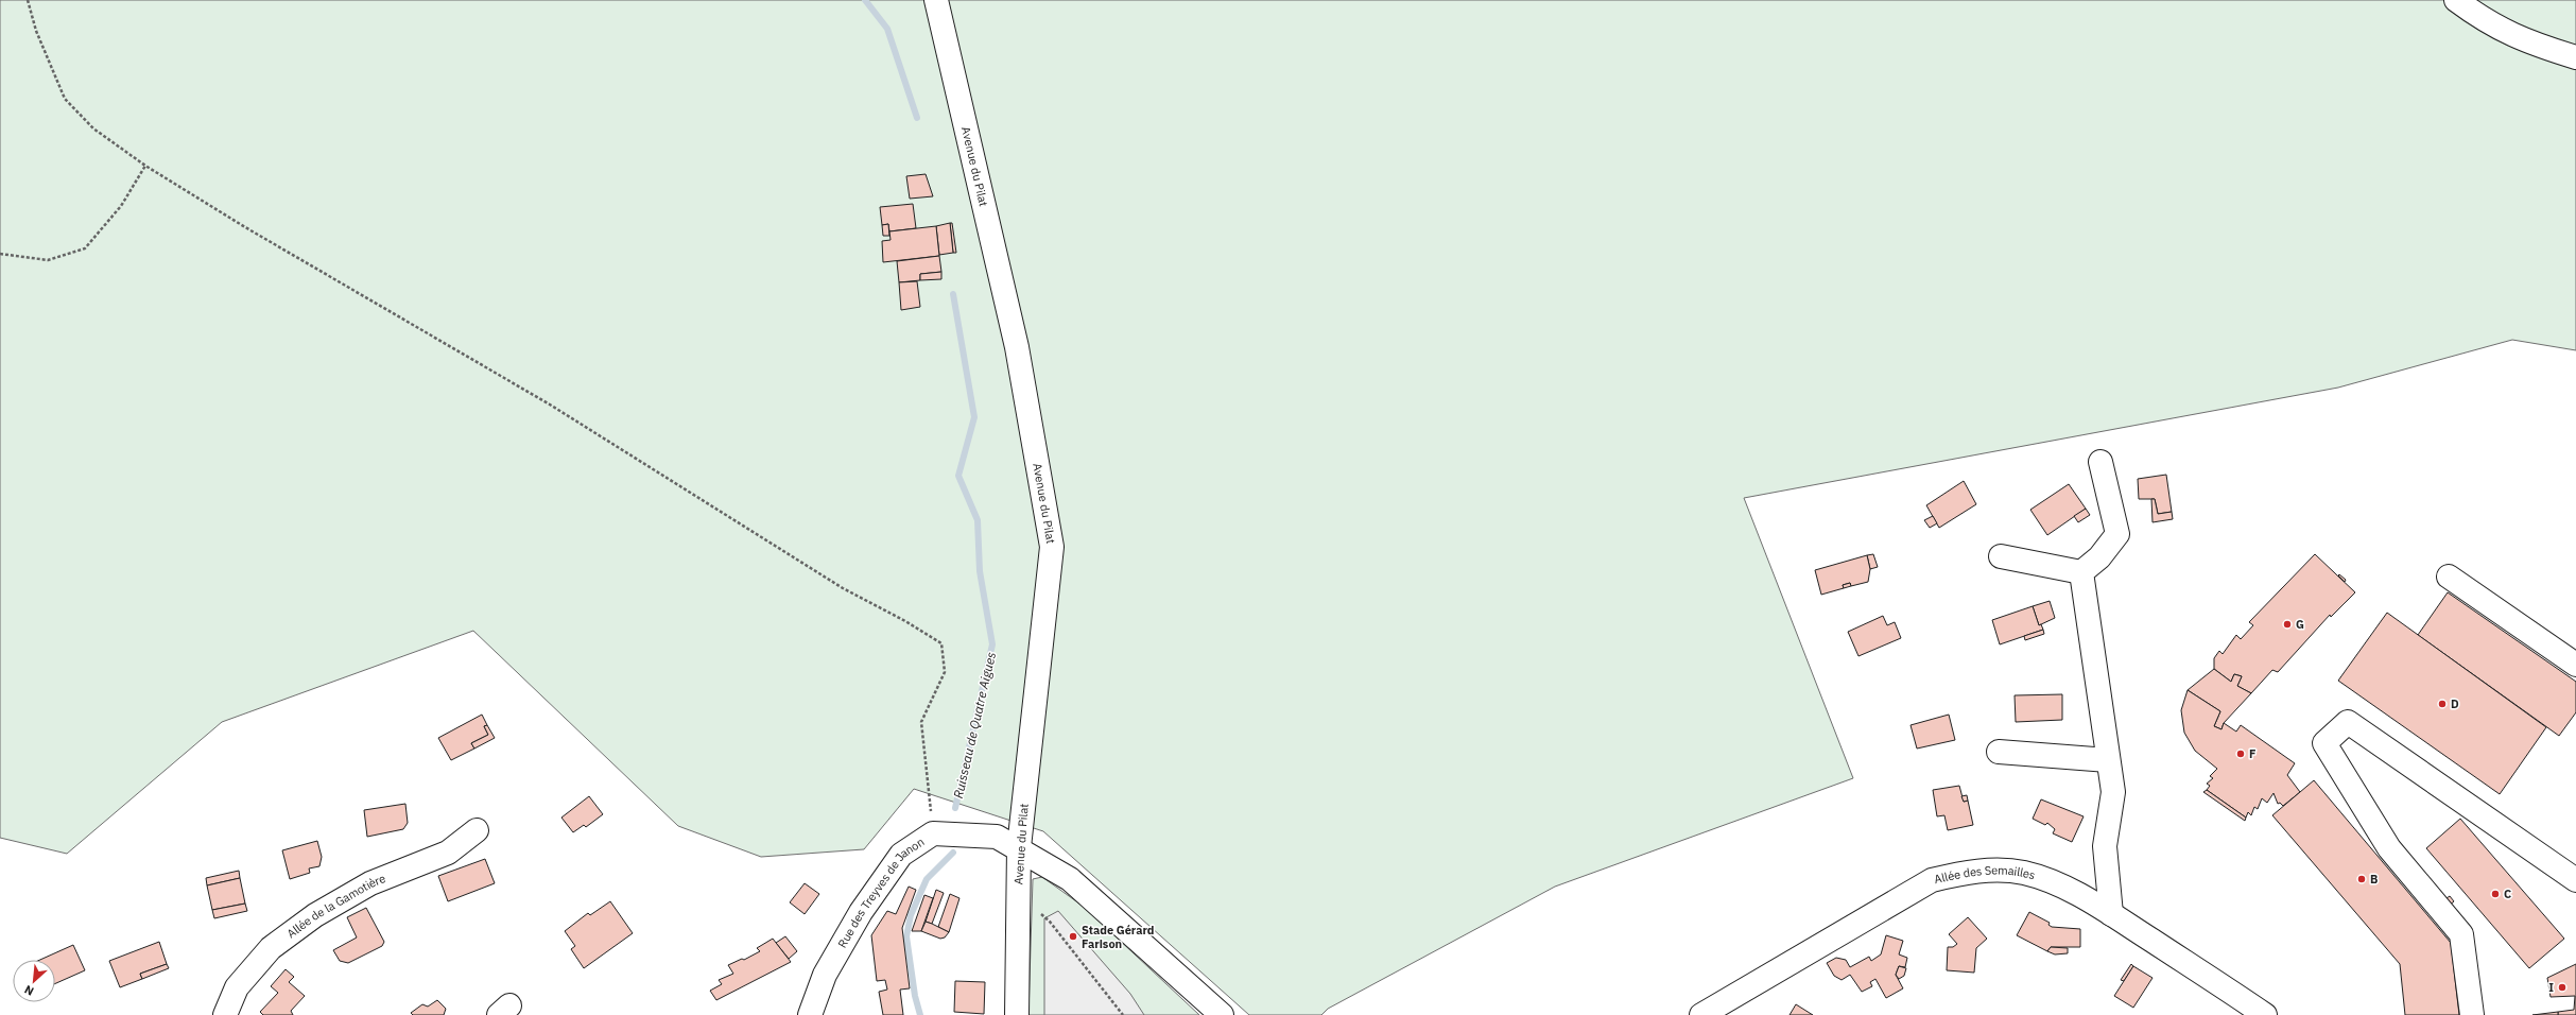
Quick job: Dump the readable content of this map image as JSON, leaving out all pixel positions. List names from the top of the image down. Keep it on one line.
{"streets":{"street":["Avenue du Pilat","Allée des Semailles","Rue des Treyves de Janon","Allée de la Gamotière"]},"crossings":[["Avenue du Pilat","Rue des Treyves de Janon"]],"water":["Ruisseau de Quatre Aigues"],"places":["G","D","F","B","C","Stade Gérard Farison","I"],"north":"bottom left"}
